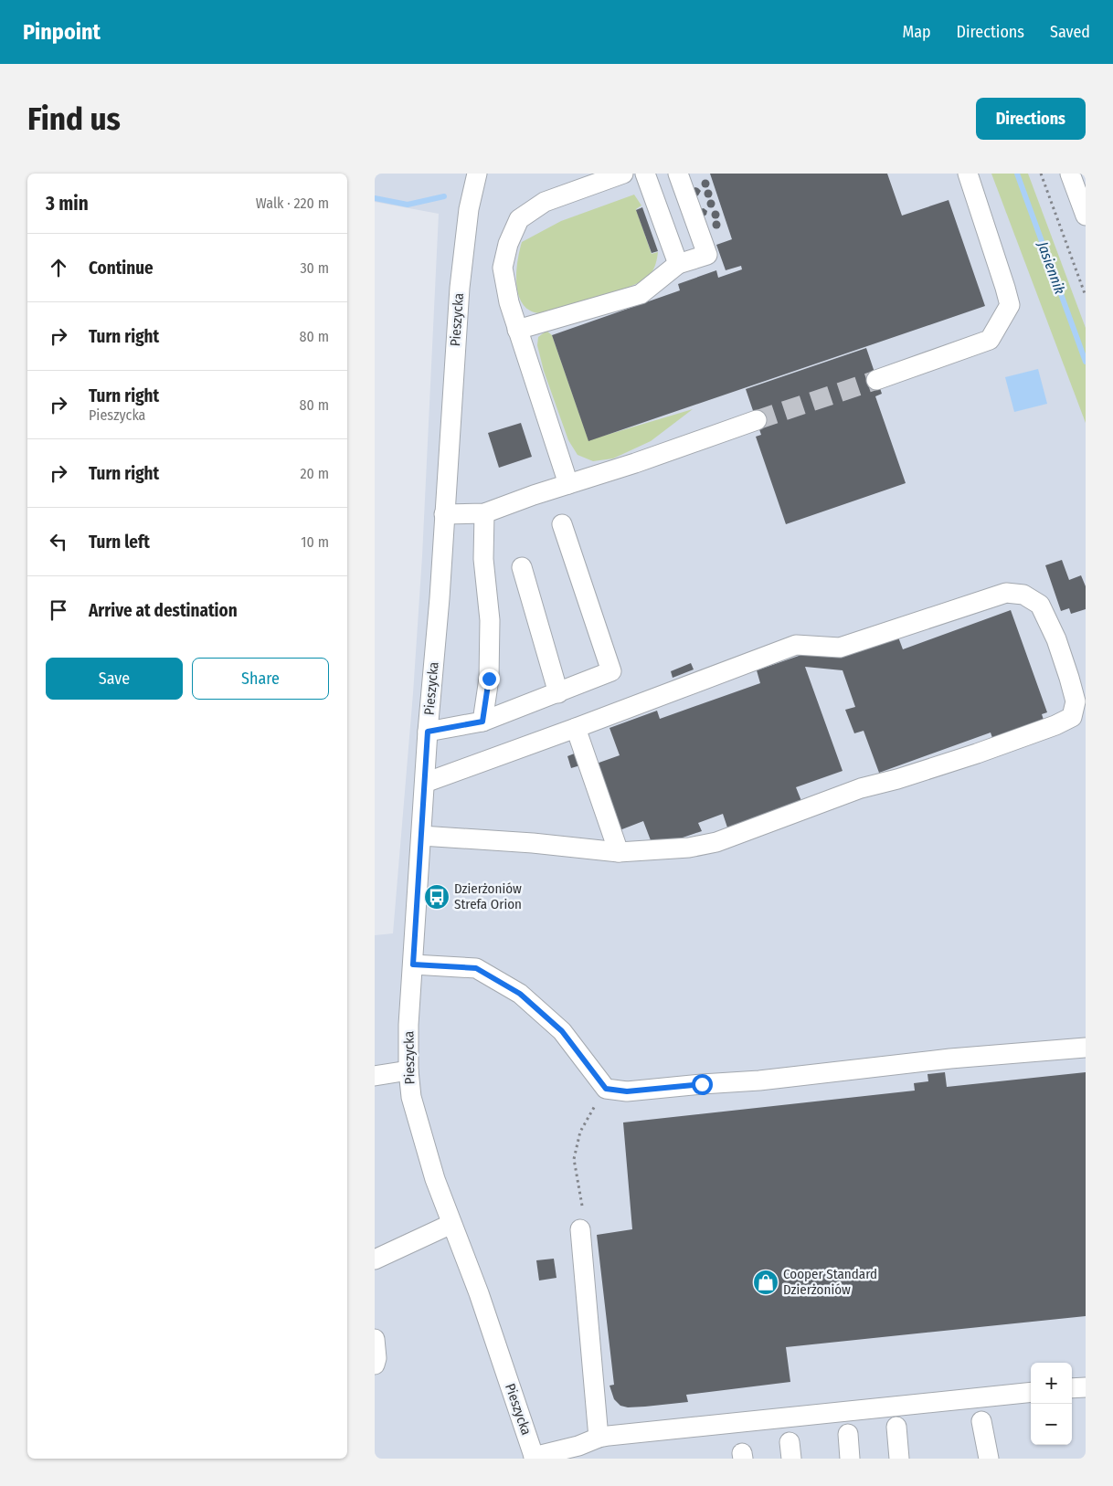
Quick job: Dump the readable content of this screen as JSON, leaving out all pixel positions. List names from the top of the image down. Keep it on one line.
{"streets":{"street":["Pieszycka"]},"water":["Jasiennik"],"places":{"bus stop":["Dzierżoniów Strefa Orion"],"shop":["Cooper Standard Dzierżoniów"]},"page":{"header":"Pinpoint","nav":["Map","Directions","Saved"],"buttons":["Directions",["Save","Share"]],"title":"Find us","heading":["3 min","Walk · 220 m"],"list":[["Continue","30 m"],["Turn right","80 m"],["Turn right","Pieszycka","80 m"],["Turn right","20 m"],["Turn left","10 m"],"Arrive at destination"],"map_buttons":["+","−"]}}
